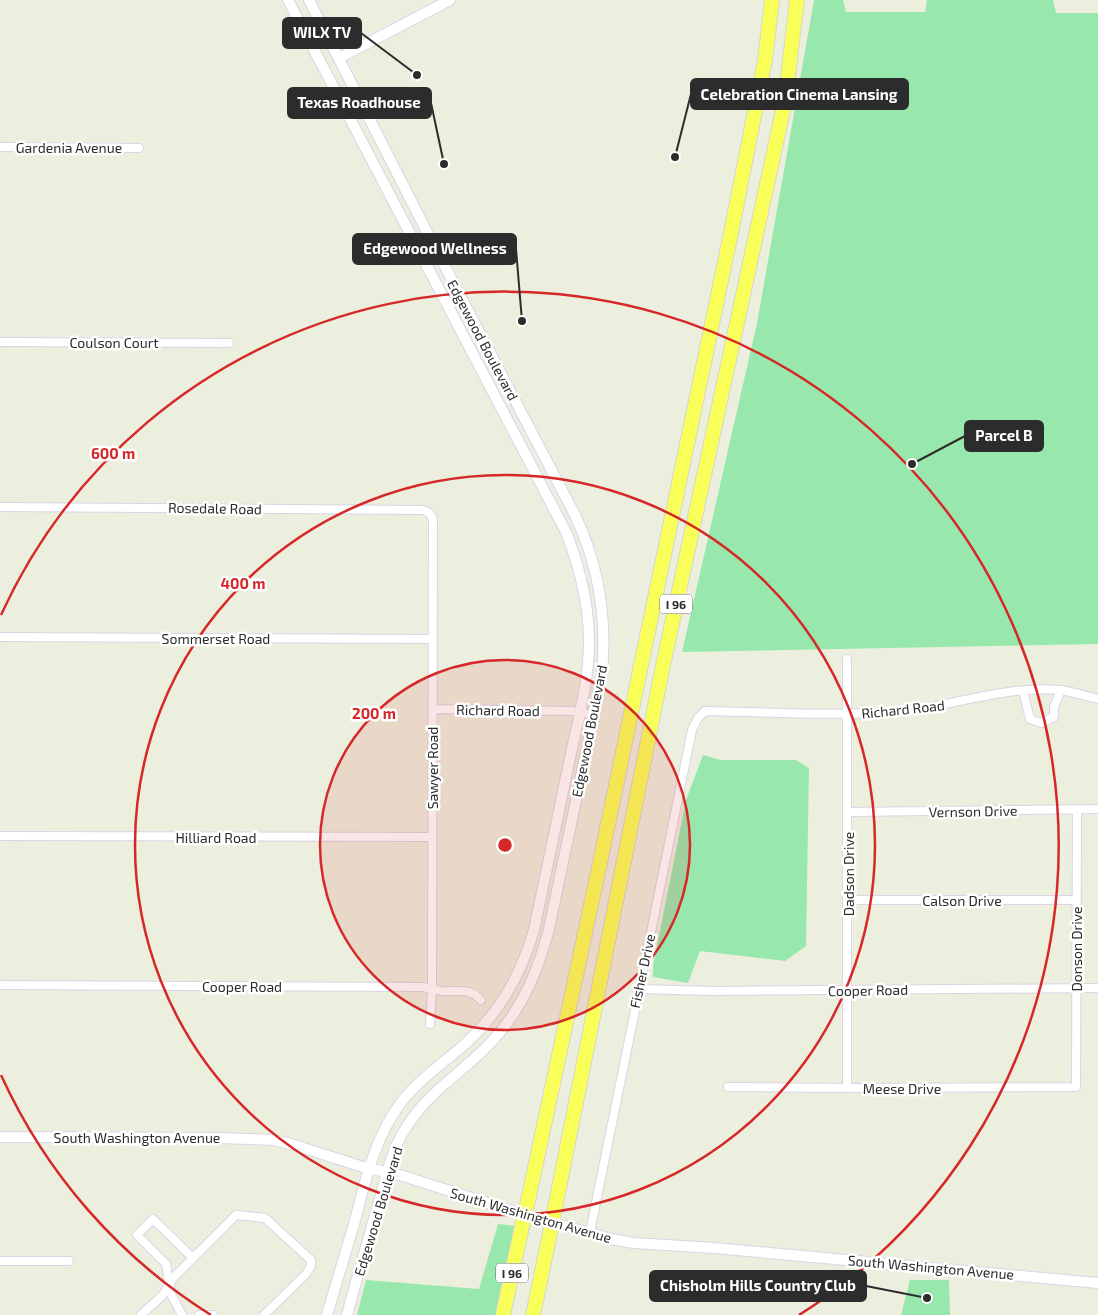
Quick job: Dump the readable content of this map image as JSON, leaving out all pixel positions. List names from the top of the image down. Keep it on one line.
{"streets":{"highway":["I 96"],"street":["Gardenia Avenue","Edgewood Boulevard","Coulson Court","Rosedale Road","Sommerset Road","Richard Road","Sawyer Road","Vernson Drive","Hilliard Road","Dadson Drive","Calson Drive","Donson Drive","Fisher Drive","Cooper Road","Meese Drive","South Washington Avenue"]},"crossings":[["Edgewood Boulevard","Richard Road"],["Edgewood Boulevard","South Washington Avenue"],["Rosedale Road","Sawyer Road"],["Sommerset Road","Sawyer Road"],["Richard Road","Sawyer Road"],["Richard Road","Dadson Drive"],["Richard Road","Fisher Drive"],["Sawyer Road","Hilliard Road"],["Sawyer Road","Cooper Road"],["Vernson Drive","Dadson Drive"],["Vernson Drive","Donson Drive"],["Dadson Drive","Calson Drive"],["Dadson Drive","Cooper Road"],["Dadson Drive","Meese Drive"],["Calson Drive","Donson Drive"],["Donson Drive","Cooper Road"],["Donson Drive","Meese Drive"],["Fisher Drive","Cooper Road"],["Fisher Drive","South Washington Avenue"]],"places":["WILX TV","Celebration Cinema Lansing","Texas Roadhouse","Edgewood Wellness","Parcel B","Chisholm Hills Country Club"],"rings":["600 m","400 m","200 m"]}
